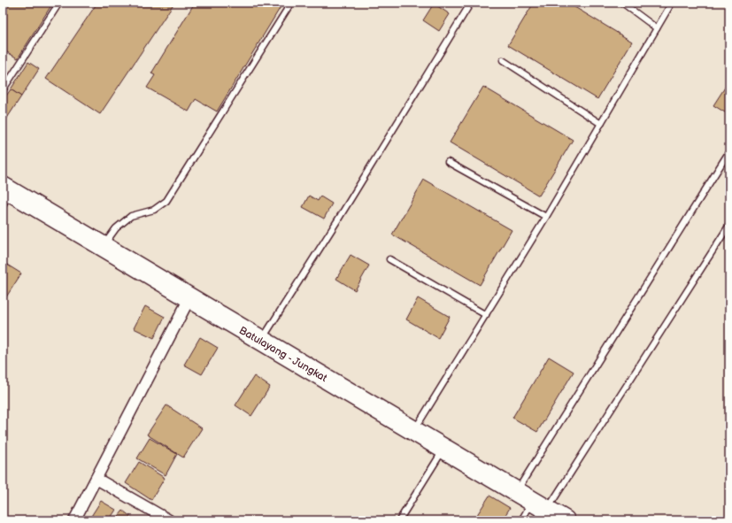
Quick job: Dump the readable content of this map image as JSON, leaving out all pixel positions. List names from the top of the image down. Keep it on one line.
{"streets":{"highway":["Batulayang - Jungkat"]}}
